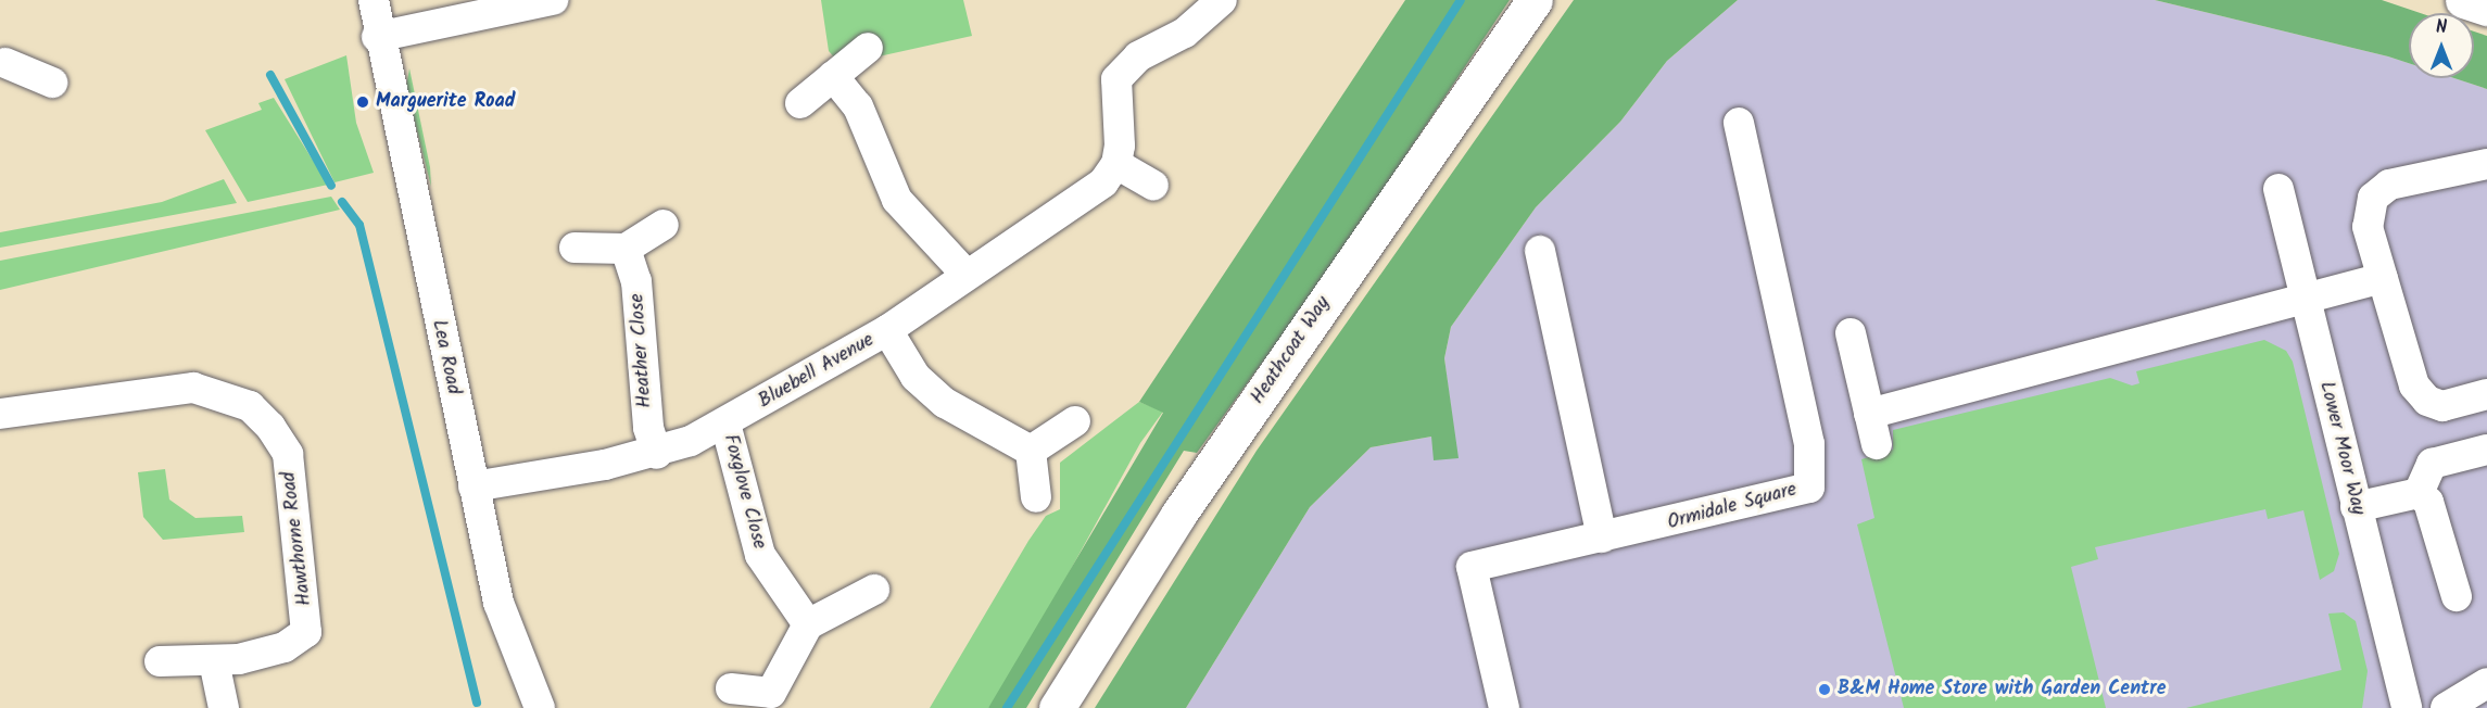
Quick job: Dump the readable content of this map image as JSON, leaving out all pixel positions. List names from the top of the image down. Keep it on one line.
{"streets":{"main road":["Heathcoat Way"],"street":["Heather Close","Lea Road","Bluebell Avenue","Lower Moor Way","Foxglove Close","Ormidale Square","Hawthorne Road"]},"crossings":[["Heather Close","Bluebell Avenue"],["Lea Road","Bluebell Avenue"],["Bluebell Avenue","Foxglove Close"]],"places":["Marguerite Road","B&M Home Store with Garden Centre"],"north":"top"}
